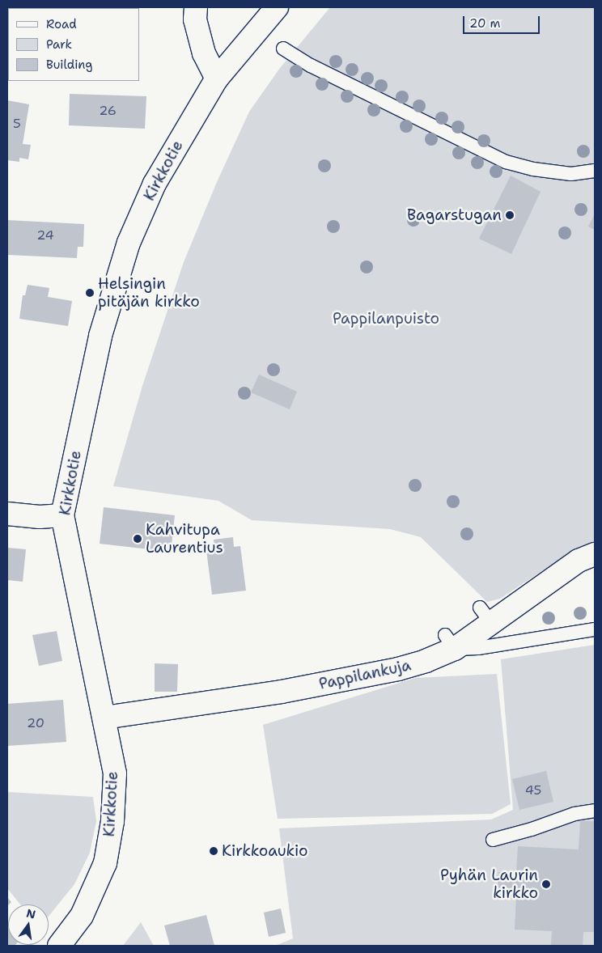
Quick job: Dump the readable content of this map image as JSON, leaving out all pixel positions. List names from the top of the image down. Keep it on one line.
{"streets":{"street":["Kirkkotie","Pappilankuja"]},"crossings":[["Kirkkotie","Pappilankuja"]],"parks":["Pappilanpuisto"],"places":["Bagarstugan","Helsingin pitäjän kirkko","Kahvitupa Laurentius","Kirkkoaukio","Pyhän Laurin kirkko"],"house_numbers":["26","5","24","20","45"],"legend":["Road","Park","Building"],"scale_bar":"20 m","north":"top"}
